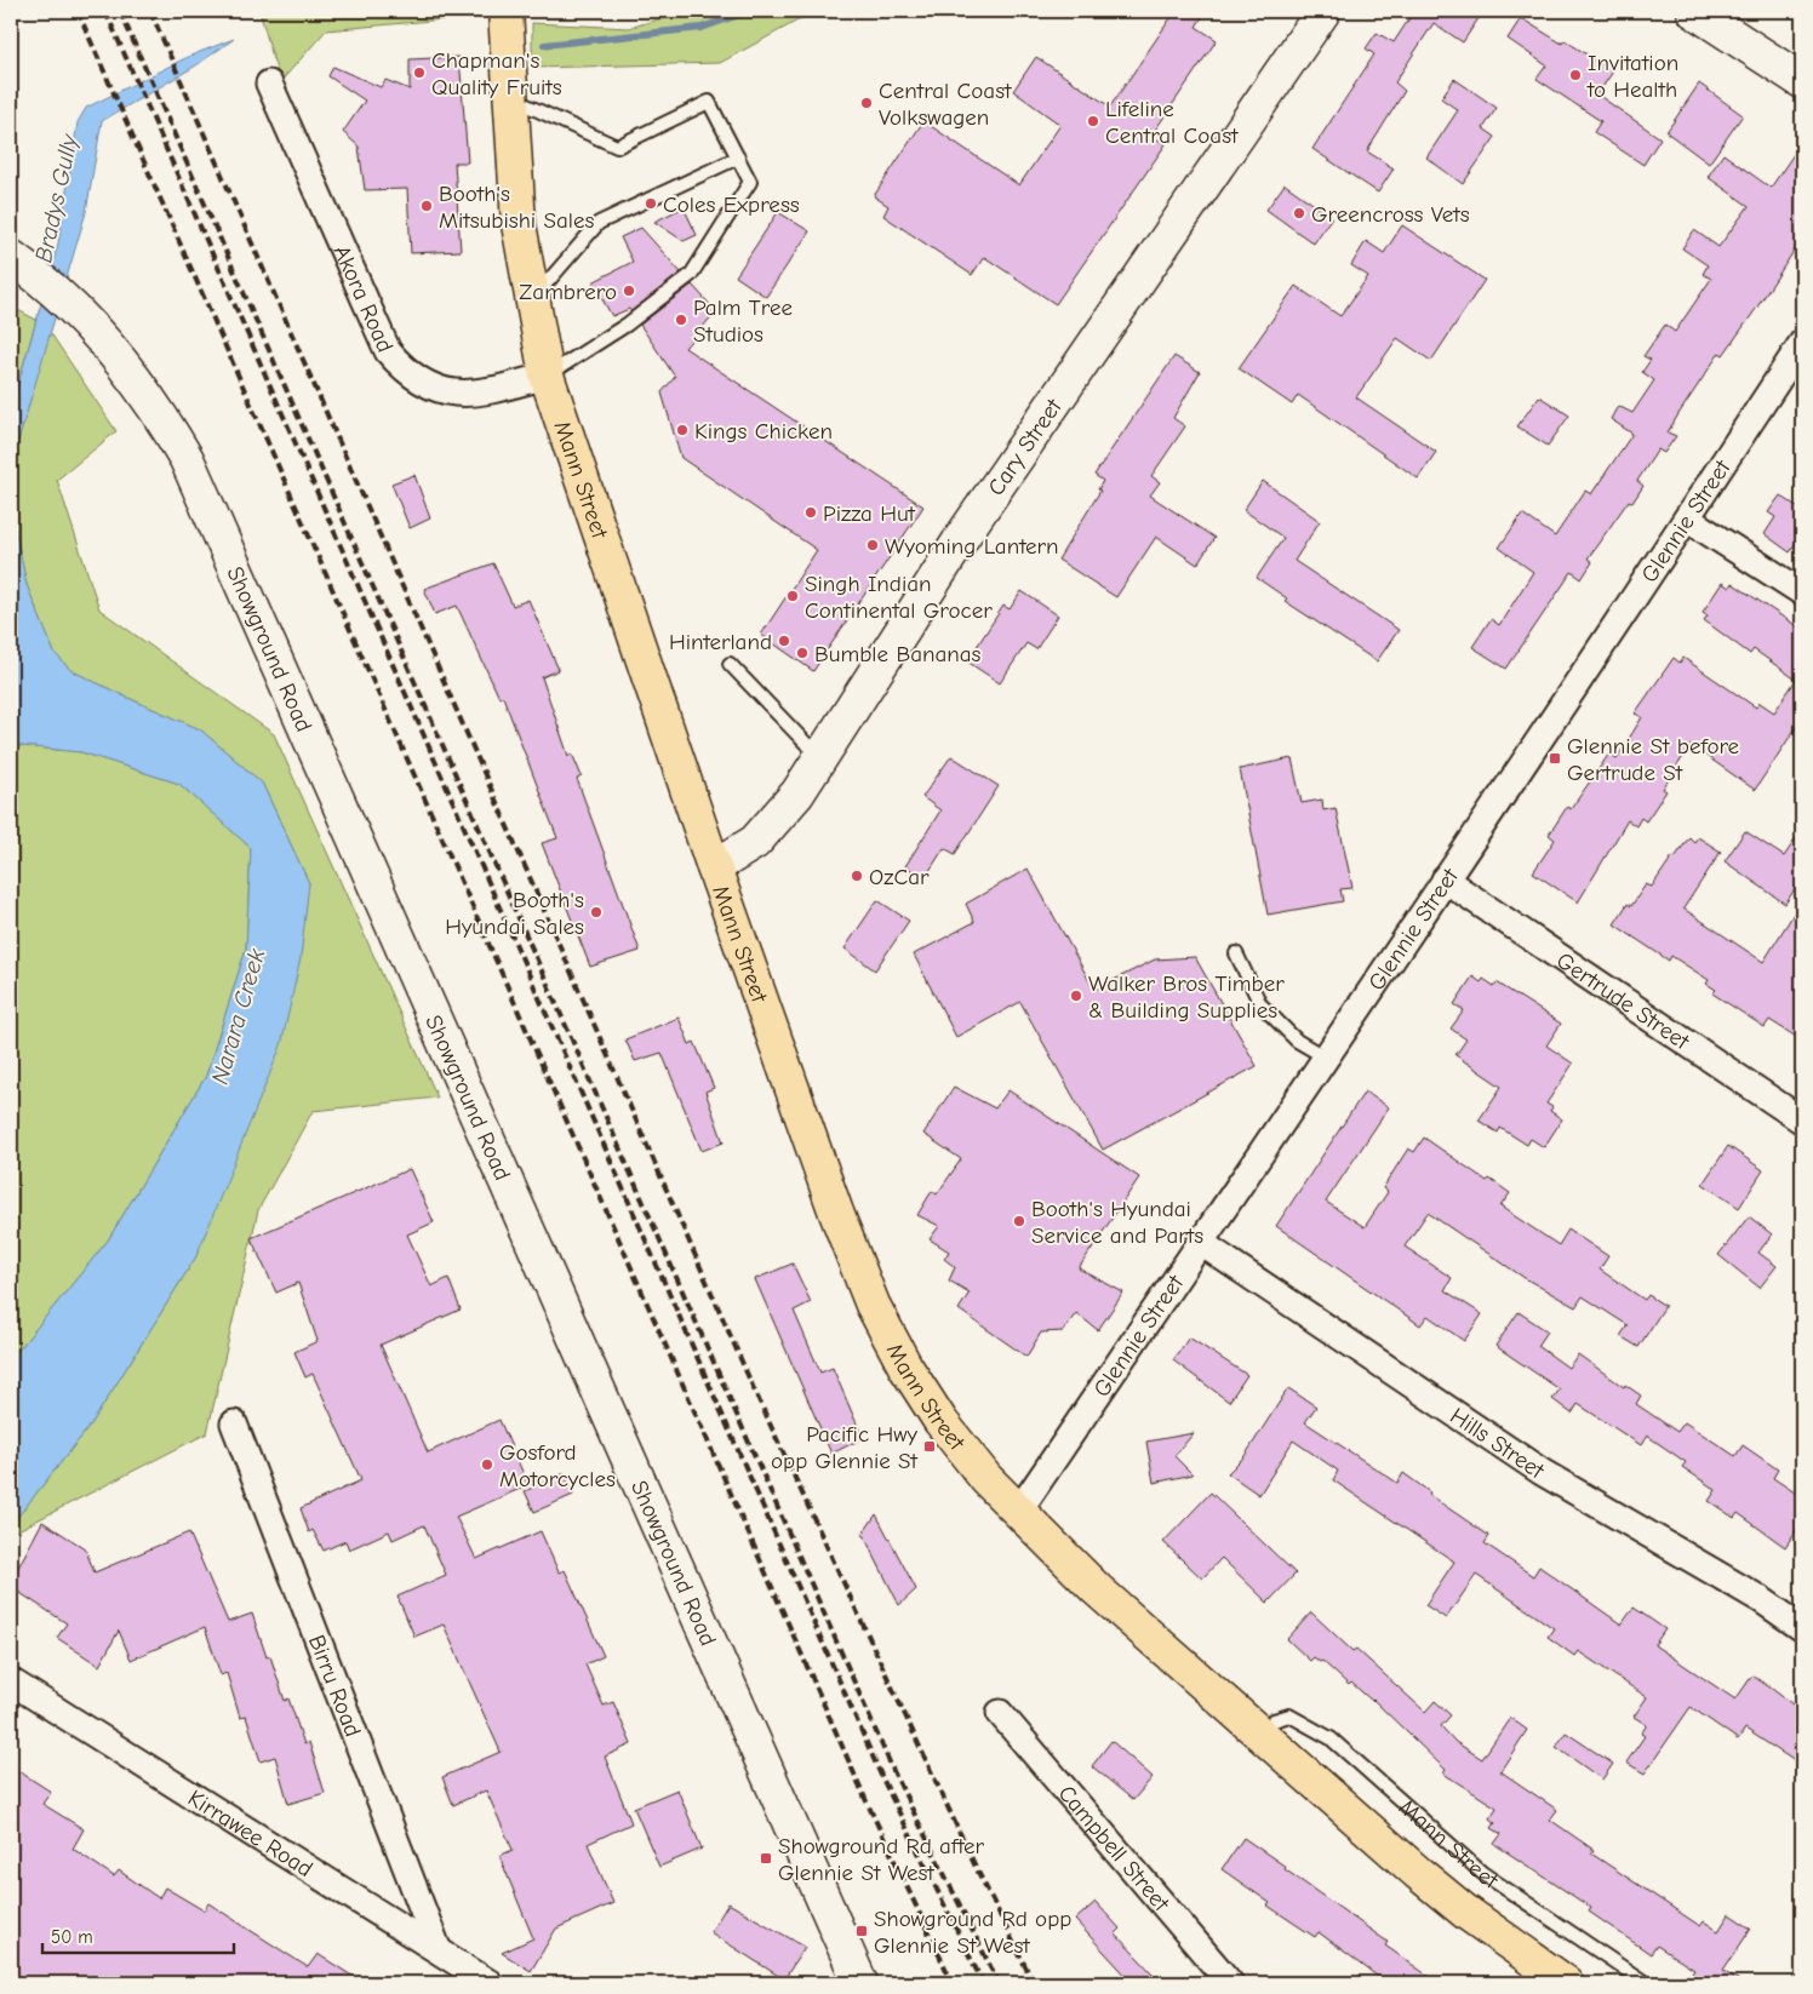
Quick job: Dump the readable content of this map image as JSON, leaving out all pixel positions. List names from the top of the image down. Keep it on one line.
{"streets":{"main road":["Mann Street"],"street":["Akora Road","Cary Street","Glennie Street","Showground Road","Gertrude Street","Hills Street","Birru Road","Kirrawee Road","Campbell Street"]},"crossings":[["Akora Road","Mann Street"],["Cary Street","Mann Street"],["Mann Street","Glennie Street"],["Glennie Street","Gertrude Street"],["Glennie Street","Hills Street"],["Birru Road","Kirrawee Road"]],"water":["Bradys Gully","Narara Creek"],"places":{"other":["Chapman's Quality Fruits","Invitation to Health","Central Coast Volkswagen","Lifeline Central Coast","Coles Express","Booth's Mitsubishi Sales","Greencross Vets","Zambrero","Palm Tree Studios","Kings Chicken","Pizza Hut","Wyoming Lantern","Singh Indian Continental Grocer","Hinterland","Bumble Bananas","OzCar","Booth's Hyundai Sales","Walker Bros Timber & Building Supplies","Booth's Hyundai Service and Parts","Gosford Motorcycles"],"transit":["Glennie St before Gertrude St","Pacific Hwy opp Glennie St","Showground Rd after Glennie St West","Showground Rd opp Glennie St West"]},"scale_bar":"50 m"}
